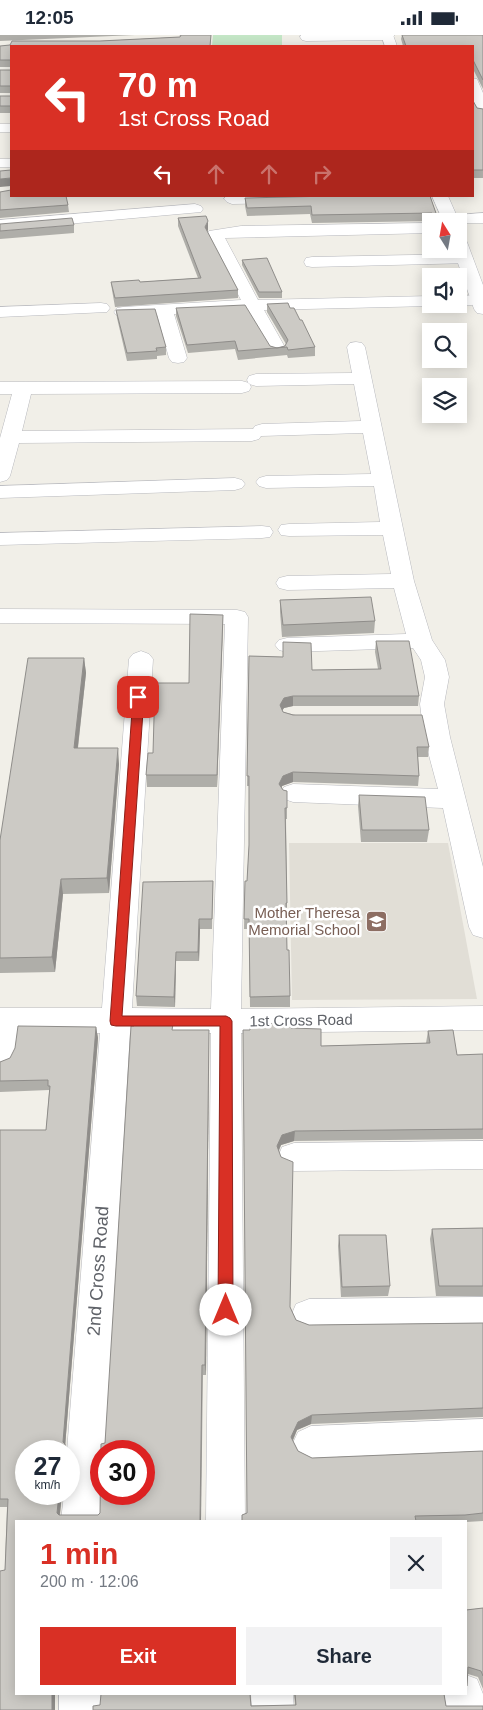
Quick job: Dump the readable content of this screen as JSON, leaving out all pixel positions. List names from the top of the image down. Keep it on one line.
{"streets":{"street":["1st Cross Road","2nd Cross Road"]},"crossings":[["1st Cross Road","2nd Cross Road"]],"places":{"school or university":["Mother Theresa Memorial School"]},"north":"top","page":{"status":"12:05","turn":["70 m","1st Cross Road"],"speed":"27 km/h","limit":"30","heading":["1 min","200 m · 12:06"],"buttons":["Exit","Share"]}}
